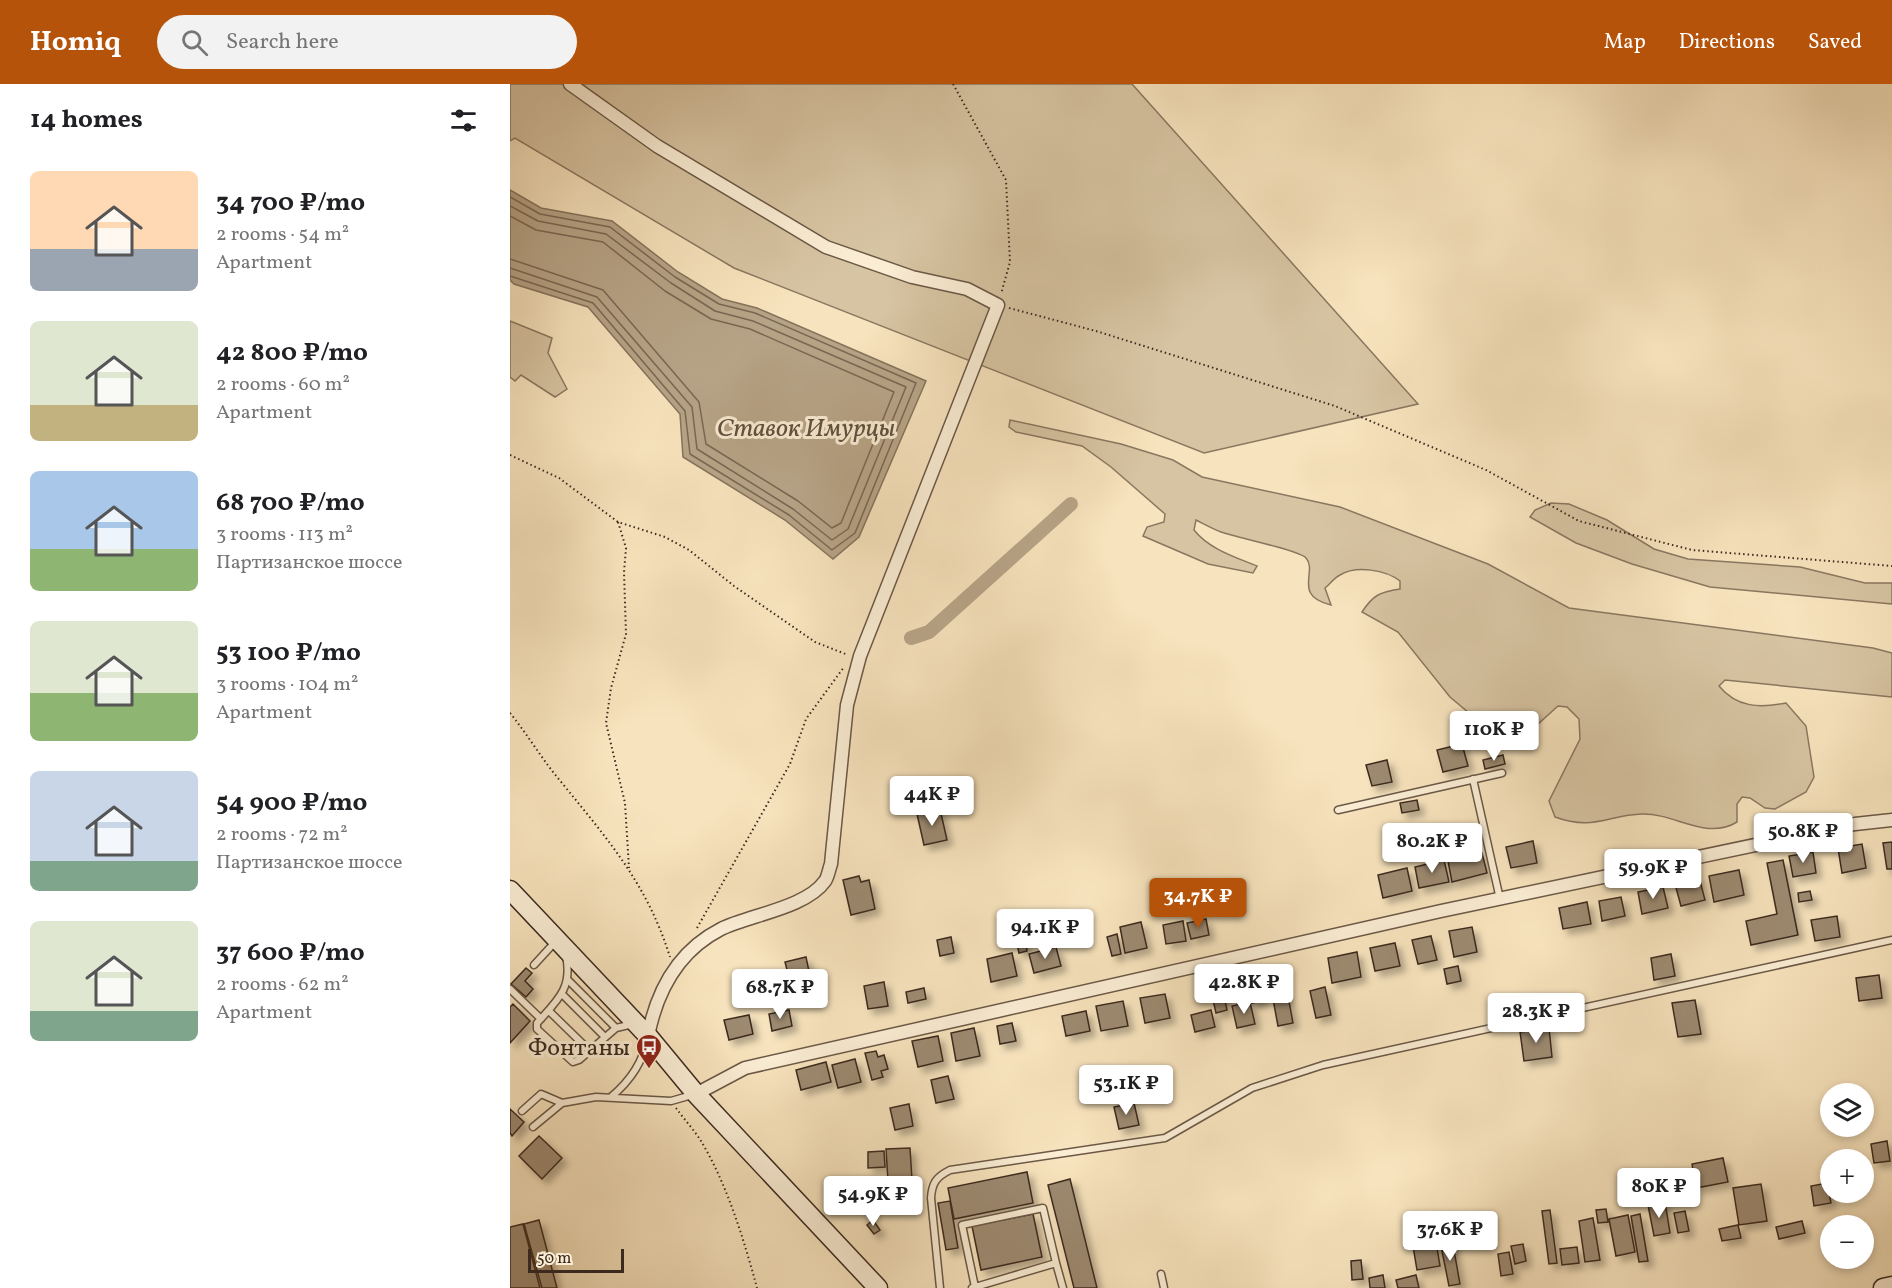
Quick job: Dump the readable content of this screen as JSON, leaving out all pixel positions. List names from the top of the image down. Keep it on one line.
{"water":["Ставок Имурцы"],"places":{"bus stop":["Фонтаны"]},"scale_bar":"50 m","page":{"header":"Homiq","search":"Search here","nav":["Map","Directions","Saved"],"heading":"14 homes","list":[{"name":"34 700 ₽/mo","note":"2 rooms · 54 m² · Apartment"},{"name":"42 800 ₽/mo","note":"2 rooms · 60 m² · Apartment"},{"name":"68 700 ₽/mo","note":"3 rooms · 113 m² · Партизанское шоссе"},{"name":"53 100 ₽/mo","note":"3 rooms · 104 m² · Apartment"},{"name":"54 900 ₽/mo","note":"2 rooms · 72 m² · Партизанское шоссе"},{"name":"37 600 ₽/mo","note":"2 rooms · 62 m² · Apartment"}],"price":["110K ₽","44K ₽","50.8K ₽","80.2K ₽","59.9K ₽","34.7K ₽","94.1K ₽","42.8K ₽","68.7K ₽","28.3K ₽","53.1K ₽","80K ₽","54.9K ₽","37.6K ₽"],"map_buttons":["+","−"],"scale":"50 m"}}
